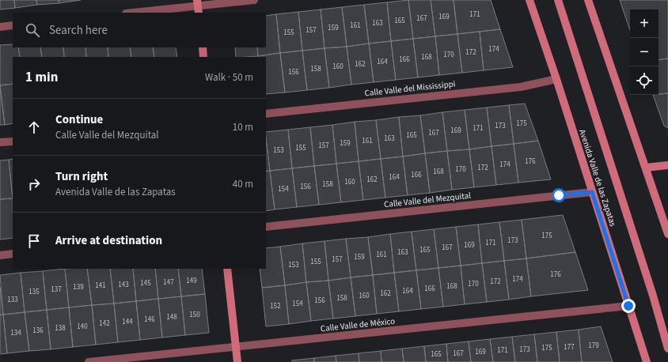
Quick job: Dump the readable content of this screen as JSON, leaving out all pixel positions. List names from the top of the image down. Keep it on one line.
{"streets":{"main road":["Avenida Valle de las Zapatas"],"street":["Calle Valle del Mississippi","Calle Valle del Mezquital","Calle Valle de México"]},"crossings":[["Calle Valle del Mississippi","Avenida Valle de las Zapatas"],["Avenida Valle de las Zapatas","Calle Valle del Mezquital"],["Avenida Valle de las Zapatas","Calle Valle de México"]],"house_numbers":["171","169","167","165","163","161","159","157","155","174","172","170","168","166","164","162","160","158","156","175","173","171","169","167","165","163","161","159","157","155","153","176","174","172","170","168","166","164","162","160","158","156","154","175","173","171","169","167","165","163","161","159","157","155","153","176","174","149","172","147","145","170","143","141","168","139","166","137","164","135","162","160","158","133","156","154","152","150","148","146","144","142","140","138","136","134","179","177","175","173","171","169","167","165"],"page":{"map_buttons":["+","−"],"search":"Search here","heading":["1 min","Walk · 50 m"],"list":[["Continue","Calle Valle del Mezquital","10 m"],["Turn right","Avenida Valle de las Zapatas","40 m"],"Arrive at destination"]}}
